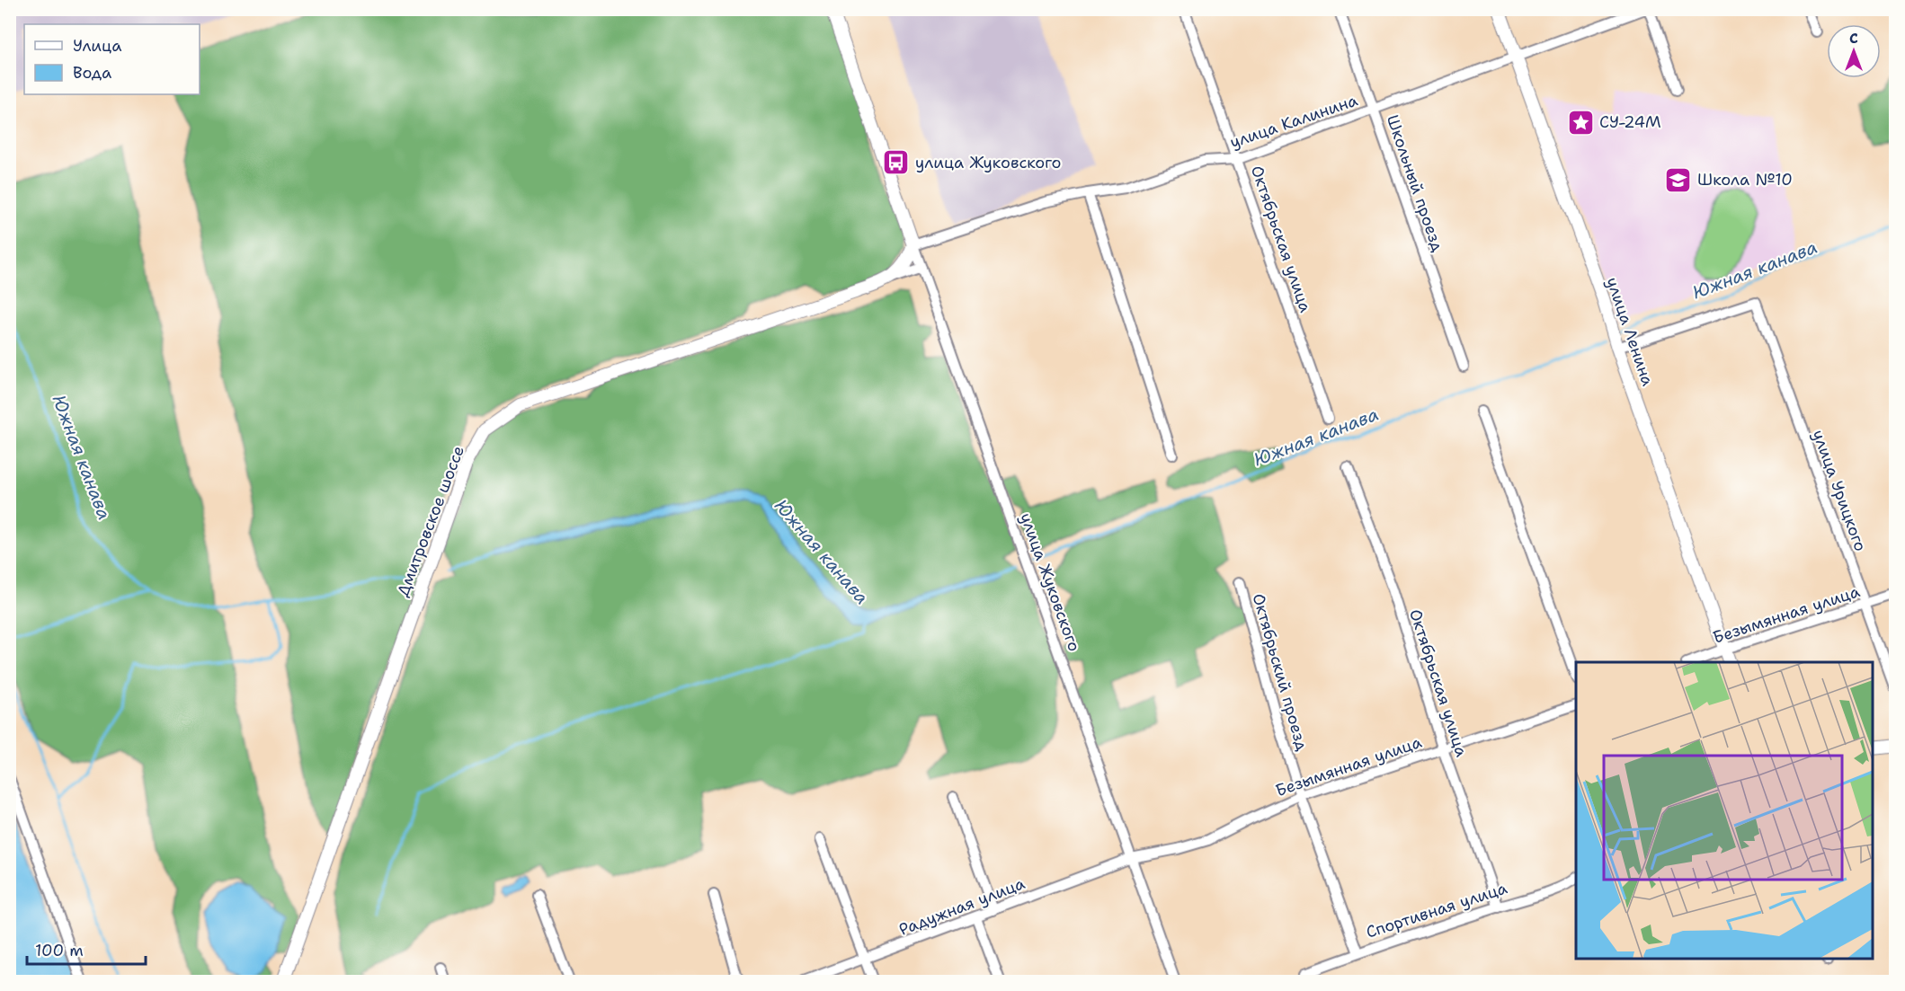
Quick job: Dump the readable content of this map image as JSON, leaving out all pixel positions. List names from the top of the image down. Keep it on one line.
{"streets":{"street":["улица Калинина","Школьный проезд","Октябрьская улица","улица Ленина","улица Урицкого","Дмитровское шоссе","улица Жуковского","Безымянная улица","Октябрьский проезд","Радужная улица","Спортивная улица"]},"crossings":[["улица Калинина","Школьный проезд"],["улица Калинина","Октябрьская улица"],["улица Калинина","улица Ленина"],["улица Калинина","улица Жуковского"],["Октябрьская улица","Безымянная улица"],["Октябрьская улица","Спортивная улица"],["улица Ленина","улица Урицкого"],["улица Ленина","Безымянная улица"],["улица Урицкого","Безымянная улица"],["улица Жуковского","Безымянная улица"],["улица Жуковского","Радужная улица"],["Безымянная улица","Октябрьский проезд"],["Безымянная улица","Радужная улица"],["Октябрьский проезд","Спортивная улица"]],"water":["Южная канава"],"places":{"place":["СУ-24М"],"bus stop":["улица Жуковского"],"school or university":["Школа №10"]},"legend":["Улица","Вода"],"scale_bar":"100 m","north":"top"}
